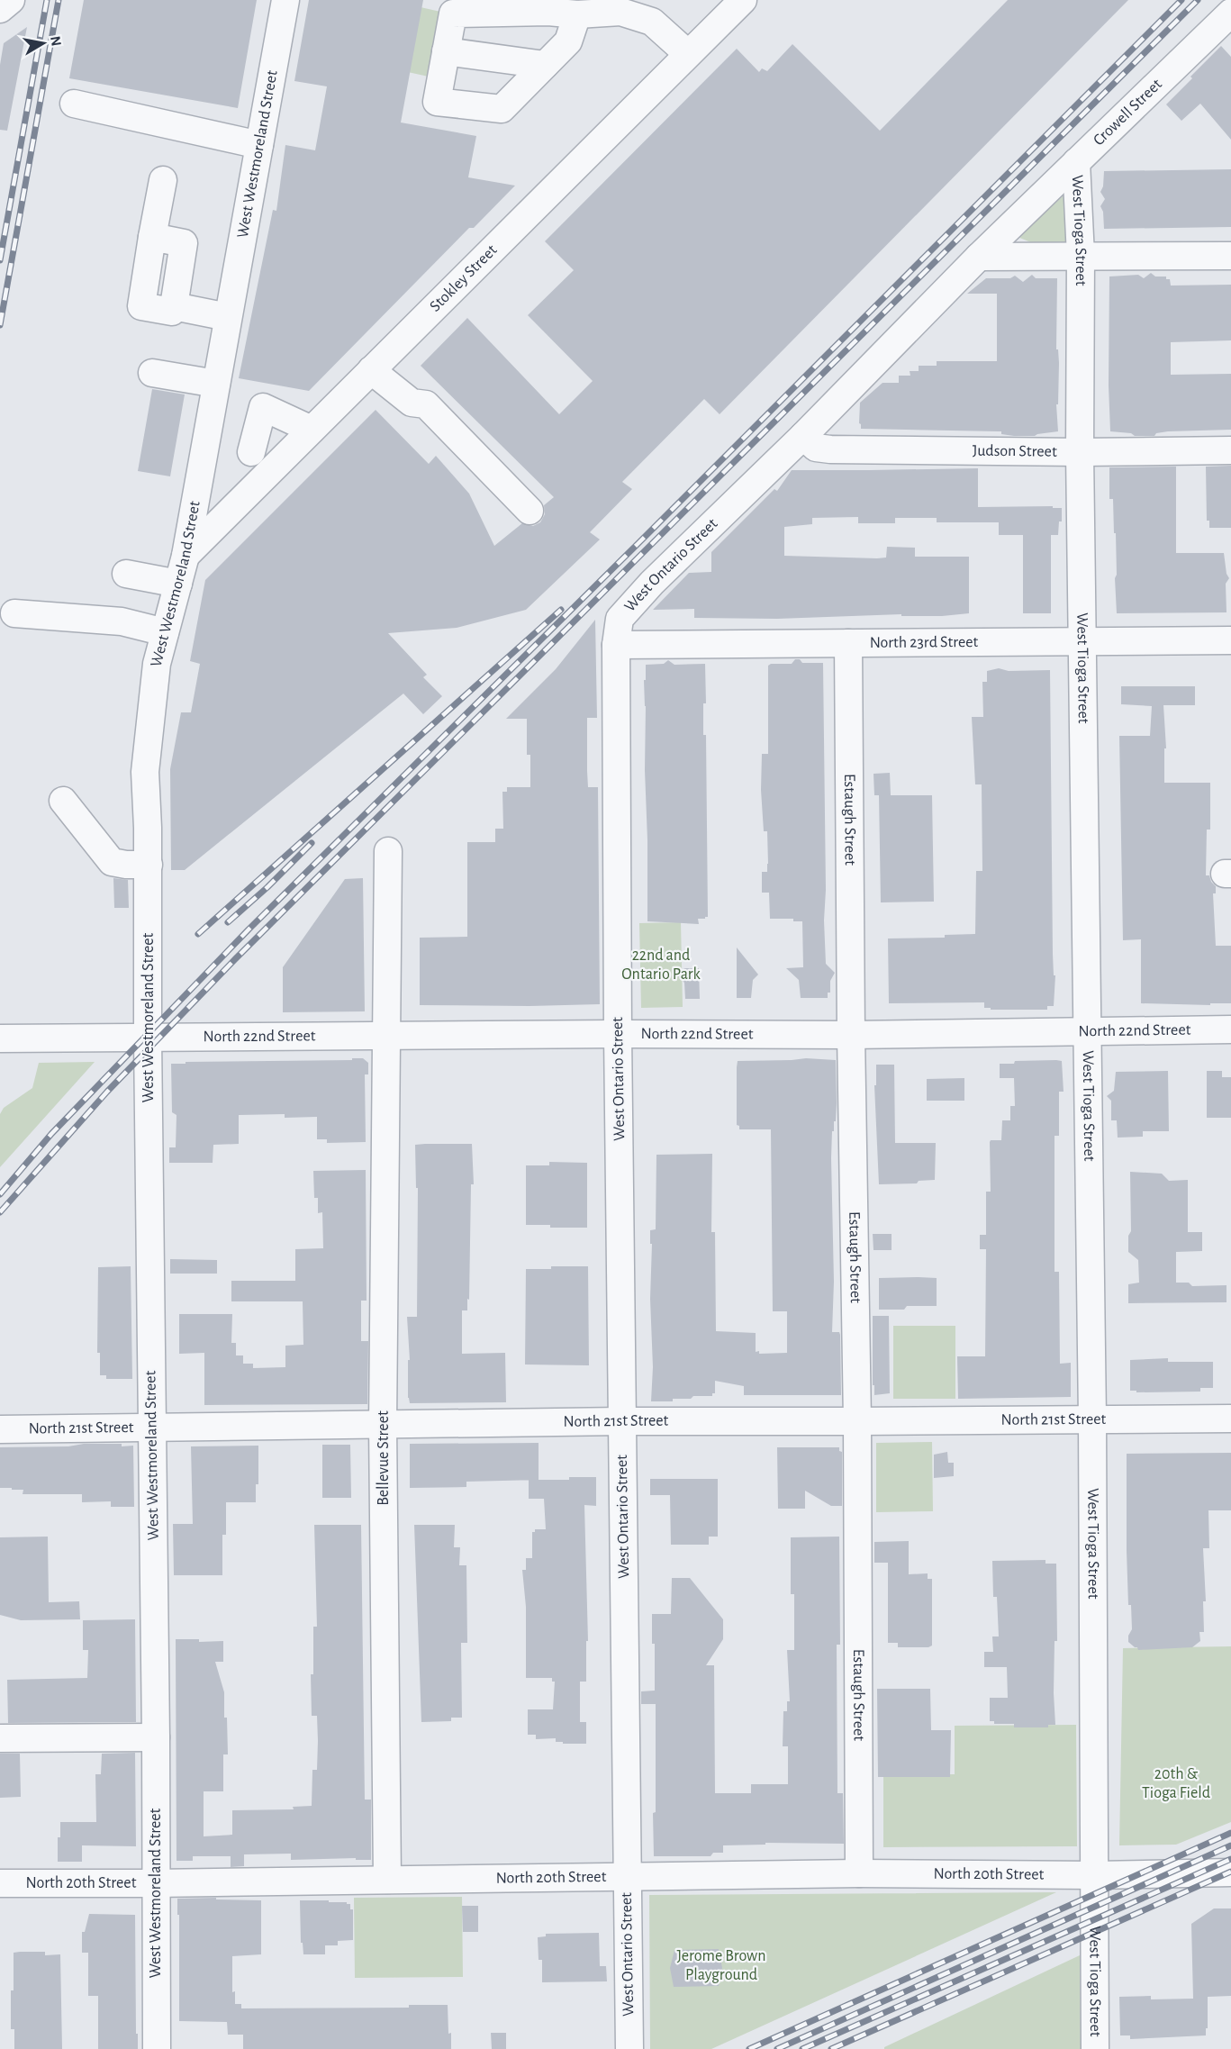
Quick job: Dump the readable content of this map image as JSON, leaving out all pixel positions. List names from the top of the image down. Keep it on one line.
{"streets":{"street":["Crowell Street","West Westmoreland Street","West Tioga Street","Stokley Street","Judson Street","West Ontario Street","North 23rd Street","Estaugh Street","North 22nd Street","North 21st Street","Bellevue Street","North 20th Street"]},"crossings":[["Crowell Street","West Tioga Street"],["Crowell Street","West Ontario Street"],["West Westmoreland Street","Stokley Street"],["West Westmoreland Street","North 22nd Street"],["West Westmoreland Street","North 21st Street"],["West Westmoreland Street","North 20th Street"],["West Tioga Street","Judson Street"],["West Tioga Street","North 23rd Street"],["West Tioga Street","North 22nd Street"],["West Tioga Street","North 21st Street"],["West Tioga Street","North 20th Street"],["Judson Street","West Ontario Street"],["West Ontario Street","North 23rd Street"],["West Ontario Street","North 22nd Street"],["West Ontario Street","North 21st Street"],["West Ontario Street","North 20th Street"],["North 23rd Street","Estaugh Street"],["Estaugh Street","North 22nd Street"],["Estaugh Street","North 21st Street"],["Estaugh Street","North 20th Street"],["North 22nd Street","Bellevue Street"],["North 21st Street","Bellevue Street"],["Bellevue Street","North 20th Street"]],"parks":["22nd and Ontario Park","20th & Tioga Field","Jerome Brown Playground"],"north":"right"}
